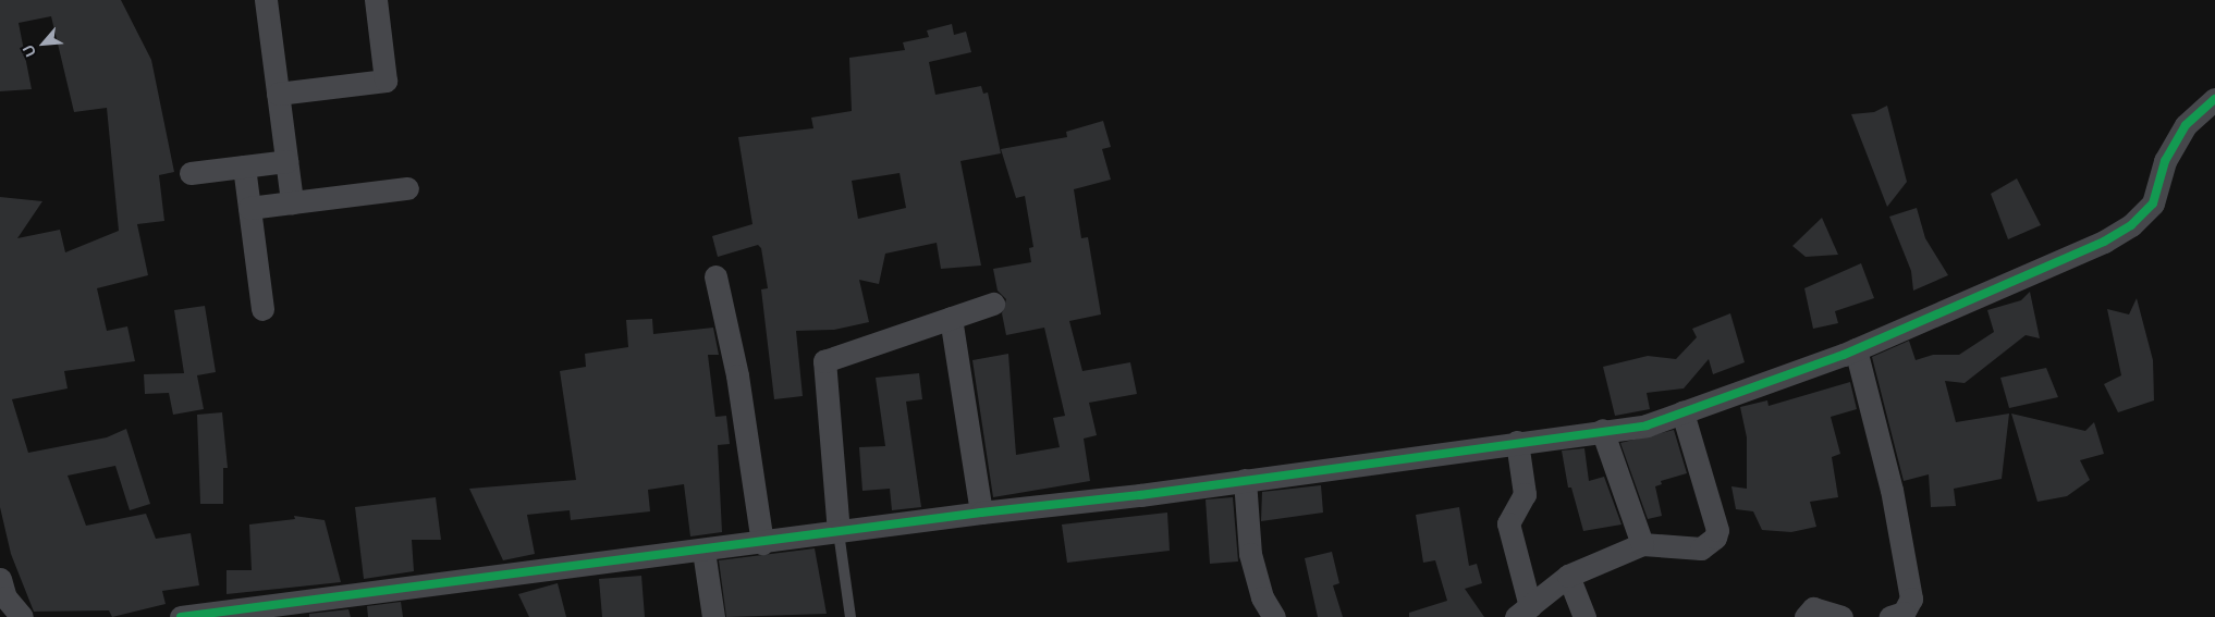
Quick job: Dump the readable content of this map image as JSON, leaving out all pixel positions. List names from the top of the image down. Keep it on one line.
{"north":"bottom left"}
